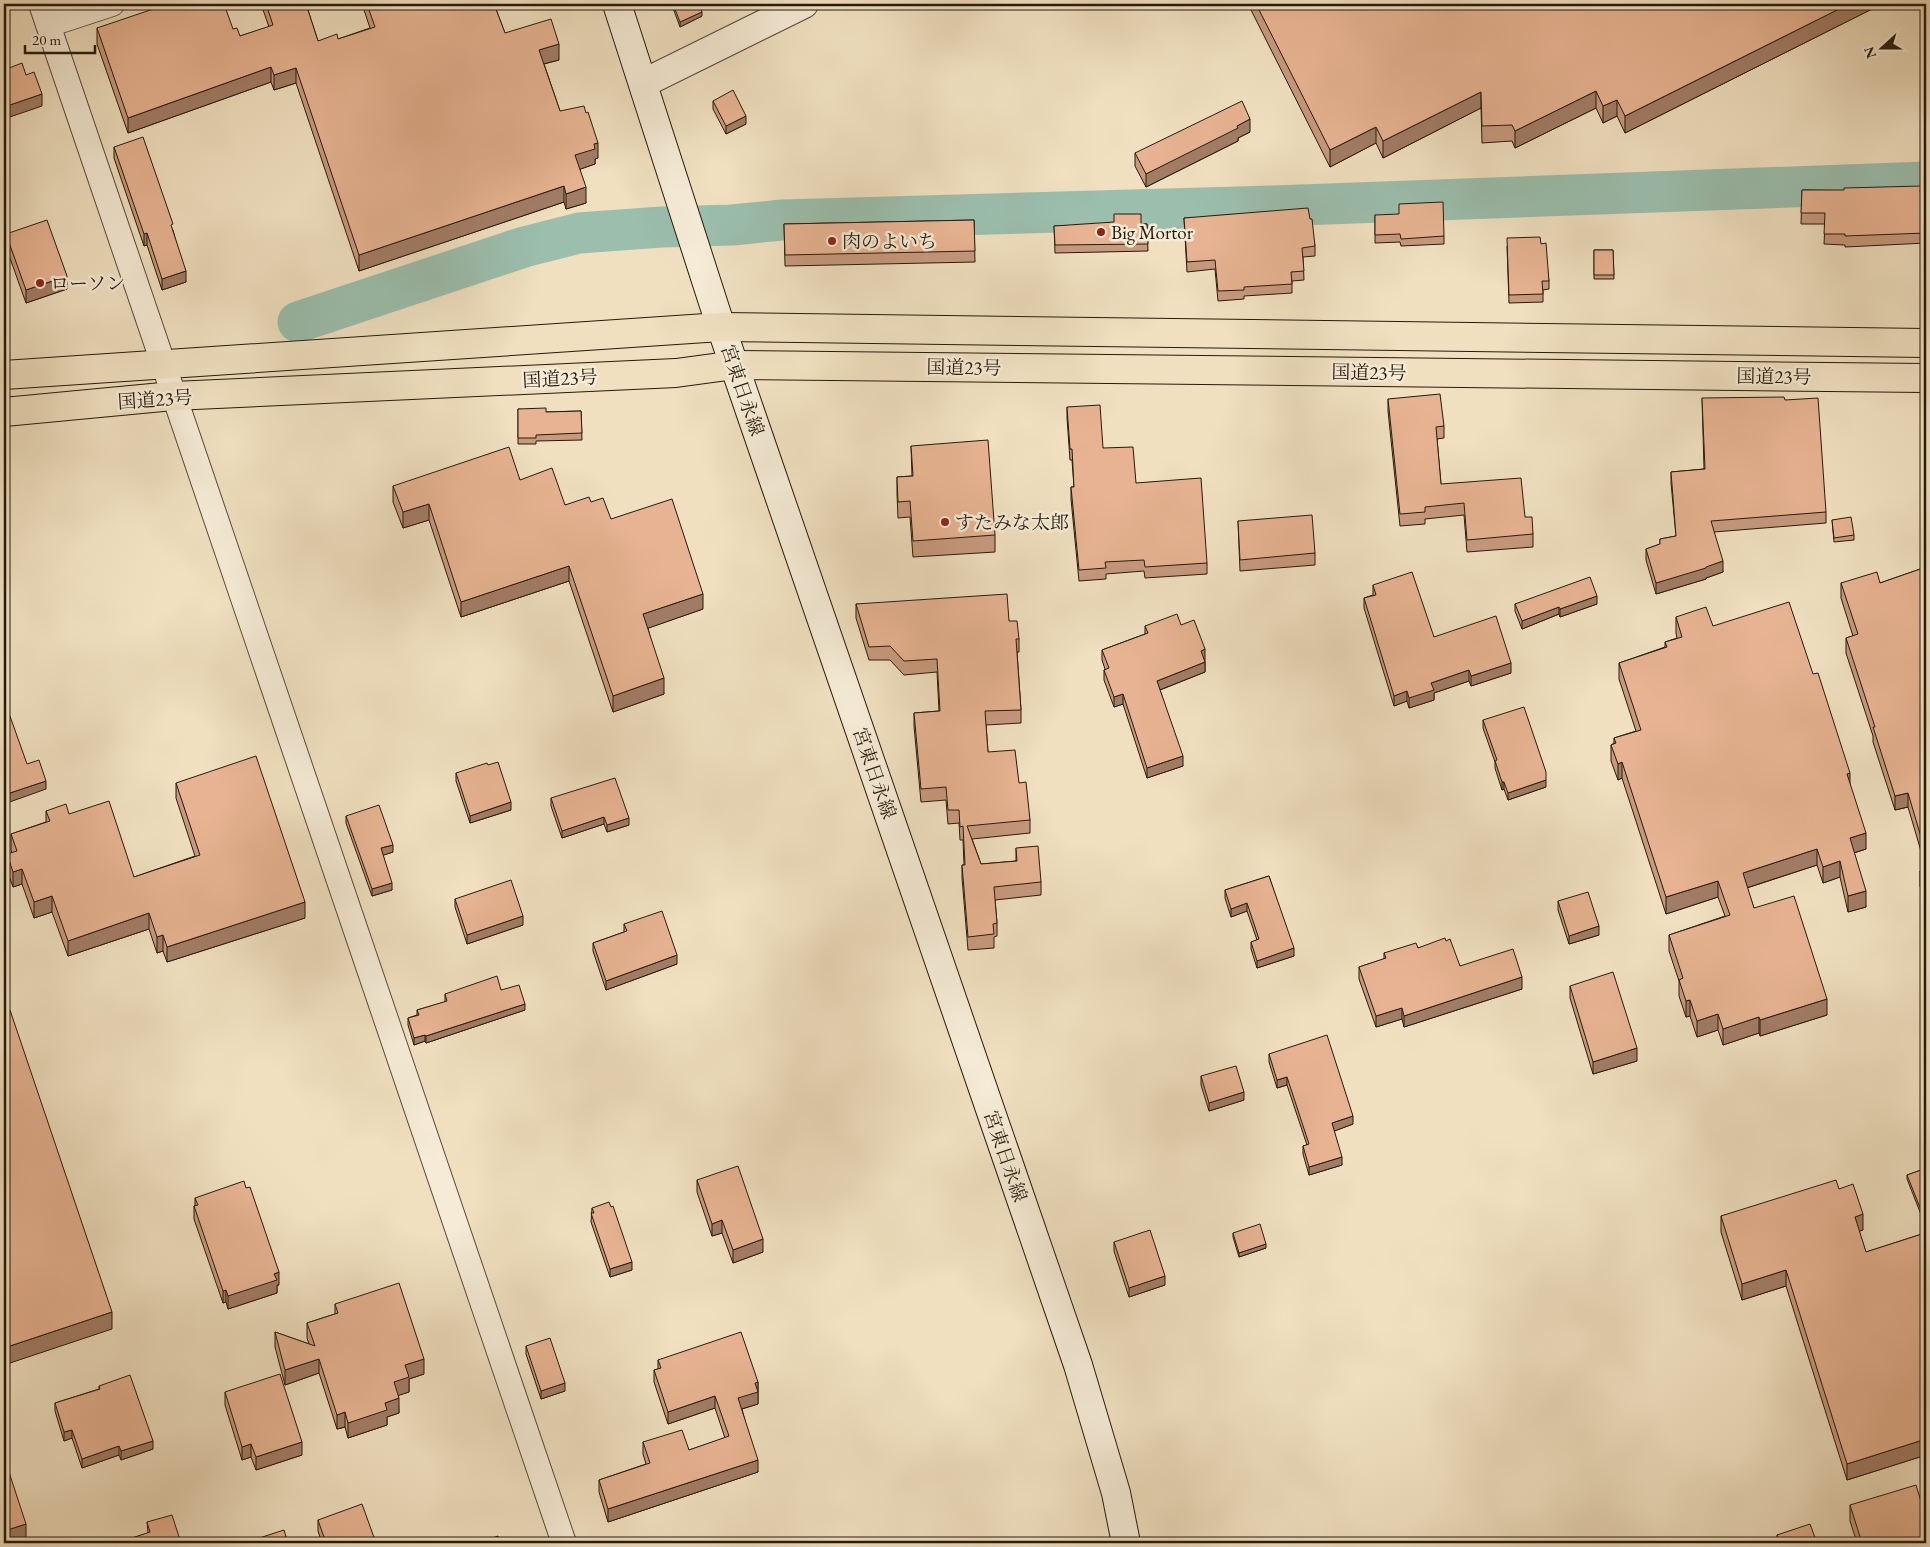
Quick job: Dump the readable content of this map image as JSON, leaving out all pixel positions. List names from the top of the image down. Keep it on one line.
{"streets":{"highway":["国道23号"],"main road":["宮東日永線"]},"crossings":[["国道23号","宮東日永線"]],"places":["Big Mortor","肉のよいち","ローソン","すたみな太郎"],"scale_bar":"20 m","north":"left"}
